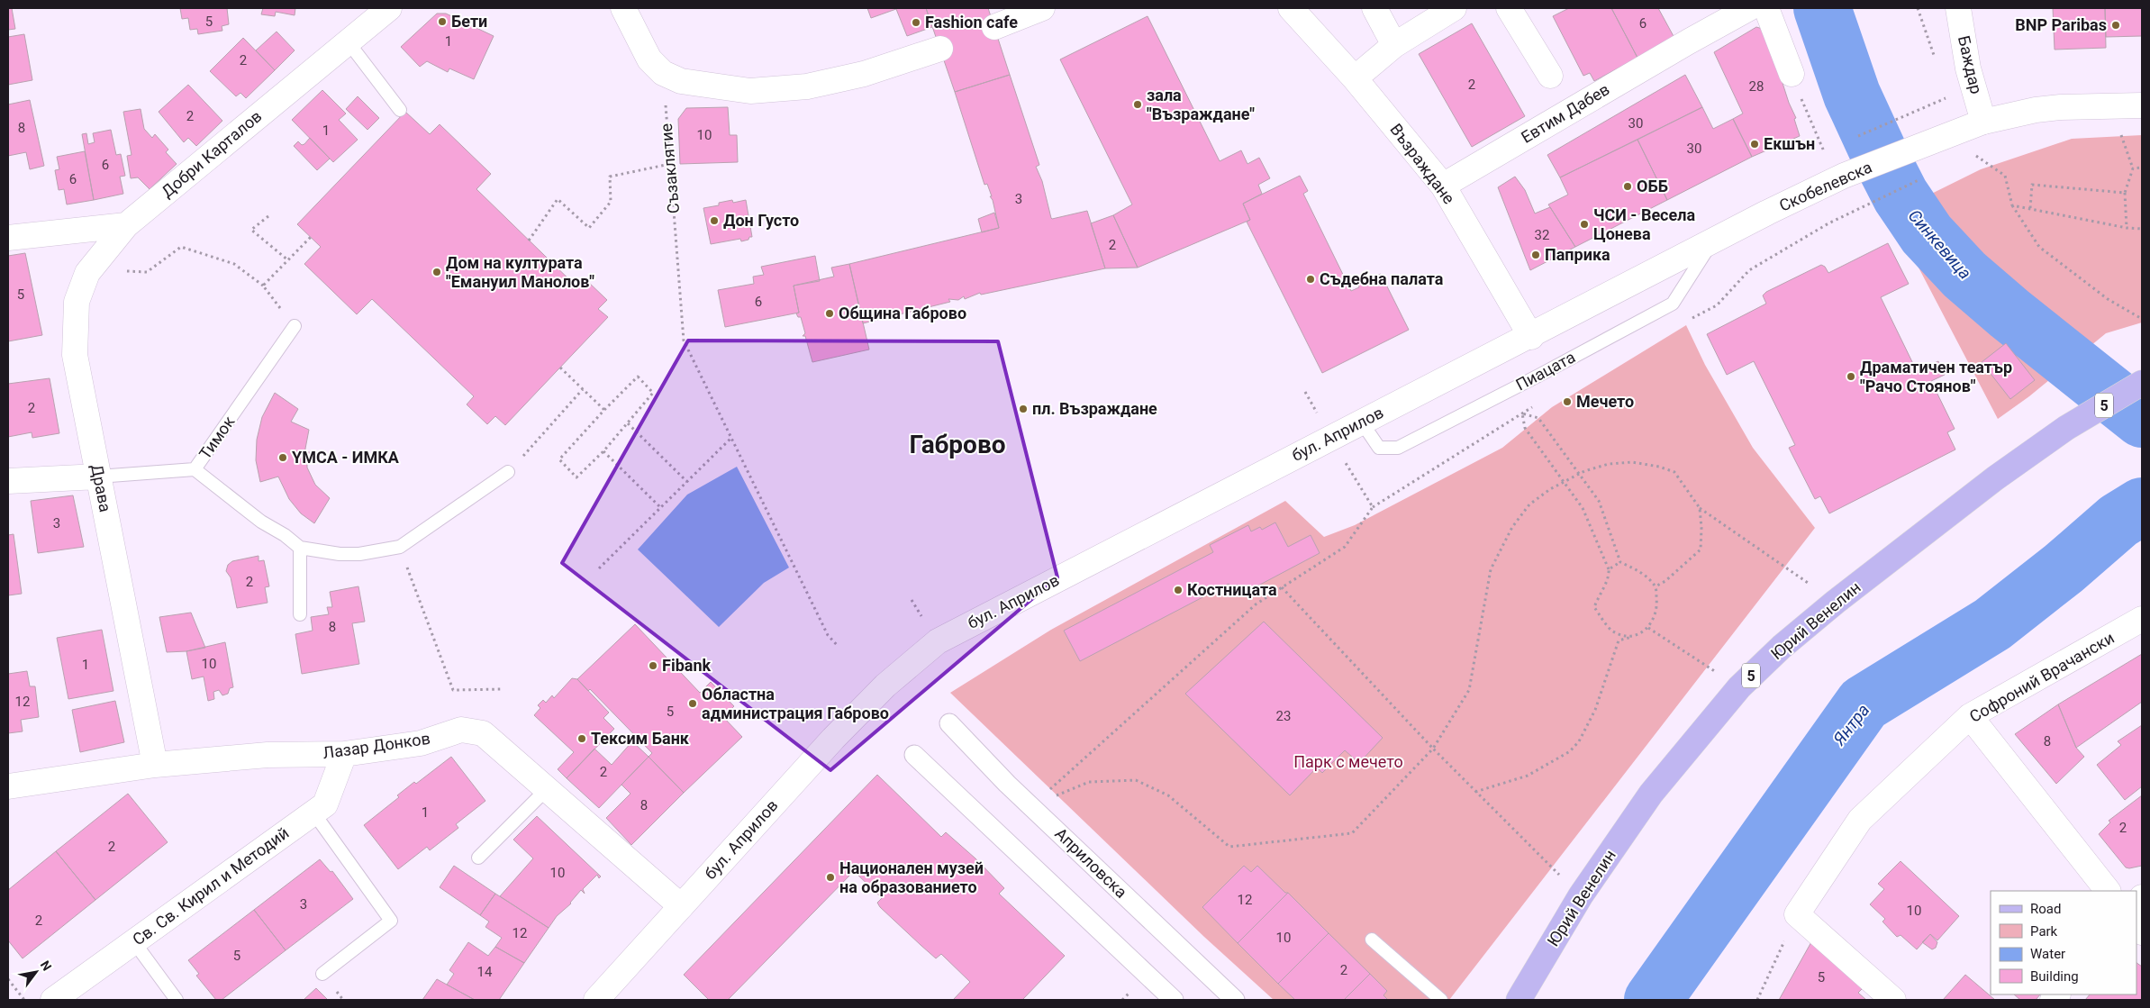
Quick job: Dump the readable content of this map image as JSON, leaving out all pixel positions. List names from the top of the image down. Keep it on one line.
{"streets":{"main road":["5","Юрий Венелин"],"street":["Баждар","Евтим Дабев","Добри Карталов","Възраждане","Скобелевска","бул. Априлов","Драва","Софроний Врачански","Лазар Донков","Априловска","Св. Св. Кирил и Методий"],"lane":["Пиацата","Тимок"],"path":["Съзаклятие"]},"crossings":[["Баждар","Скобелевска"],["Евтим Дабев","Възраждане"],["Добри Карталов","Драва"],["Възраждане","Скобелевска"],["Възраждане","бул. Априлов"],["Скобелевска","Пиацата"],["Скобелевска","бул. Априлов"],["Пиацата","бул. Априлов"],["бул. Априлов","Лазар Донков"],["Тимок","Драва"],["Драва","Лазар Донков"],["Лазар Донков","Св. Св. Кирил и Методий"]],"districts":["Габрово"],"water":["Синкевица","Янтра"],"parks":["Парк с мечето"],"places":["Бети","Fashion cafe","BNP Paribas","зала \"Възраждане\"","Екшън","ОББ","Дон Густо","ЧСИ - Весела Цонева","Паприка","Дом на културата \"Емануил Манолов\"","Съдебна палата","Община Габрово","Драматичен театър \"Рачо Стоянов\"","Мечето","пл. Възраждане","YMCA - ИМКА","Костницата","Fibank","Областна администрация Габрово","Тексим Банк","Национален музей на образованието"],"house_numbers":["5","6","1","2","2","28","2","30","8","1","10","30","6","6","3","32","2","5","6","2","3","2","8","10","1","12","5","23","8","2","8","1","2","2","10","12","3","10","2","12","10","5","2","14","5"],"legend":["Road","Park","Water","Building"],"north":"top right"}
